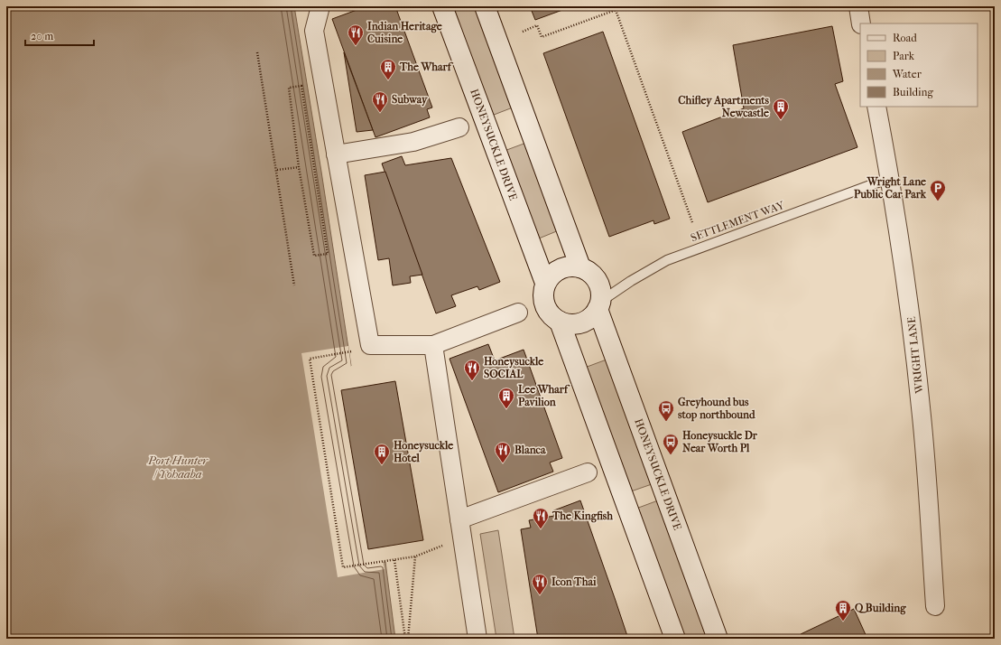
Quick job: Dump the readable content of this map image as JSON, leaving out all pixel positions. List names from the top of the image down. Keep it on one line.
{"streets":{"main road":["HONEYSUCKLE DRIVE"],"street":["WRIGHT LANE"],"lane":["SETTLEMENT WAY"]},"crossings":[["HONEYSUCKLE DRIVE","SETTLEMENT WAY"],["SETTLEMENT WAY","WRIGHT LANE"]],"water":["Port Hunter / Yohaaba"],"places":{"restaurant":["Indian Heritage Cuisine","Subway","Honeysuckle SOCIAL","Blanca","The Kingfish","Icon Thai"],"building":["The Wharf","Chifley Apartments Newcastle","Lee Wharf Pavilion","Honeysuckle Hotel","Q Building"],"parking":["Wright Lane Public Car Park"],"bus stop":["Greyhound bus stop northbound","Honeysuckle Dr Near Worth Pl"]},"legend":["Road","Park","Water","Building"],"scale_bar":"20 m"}
